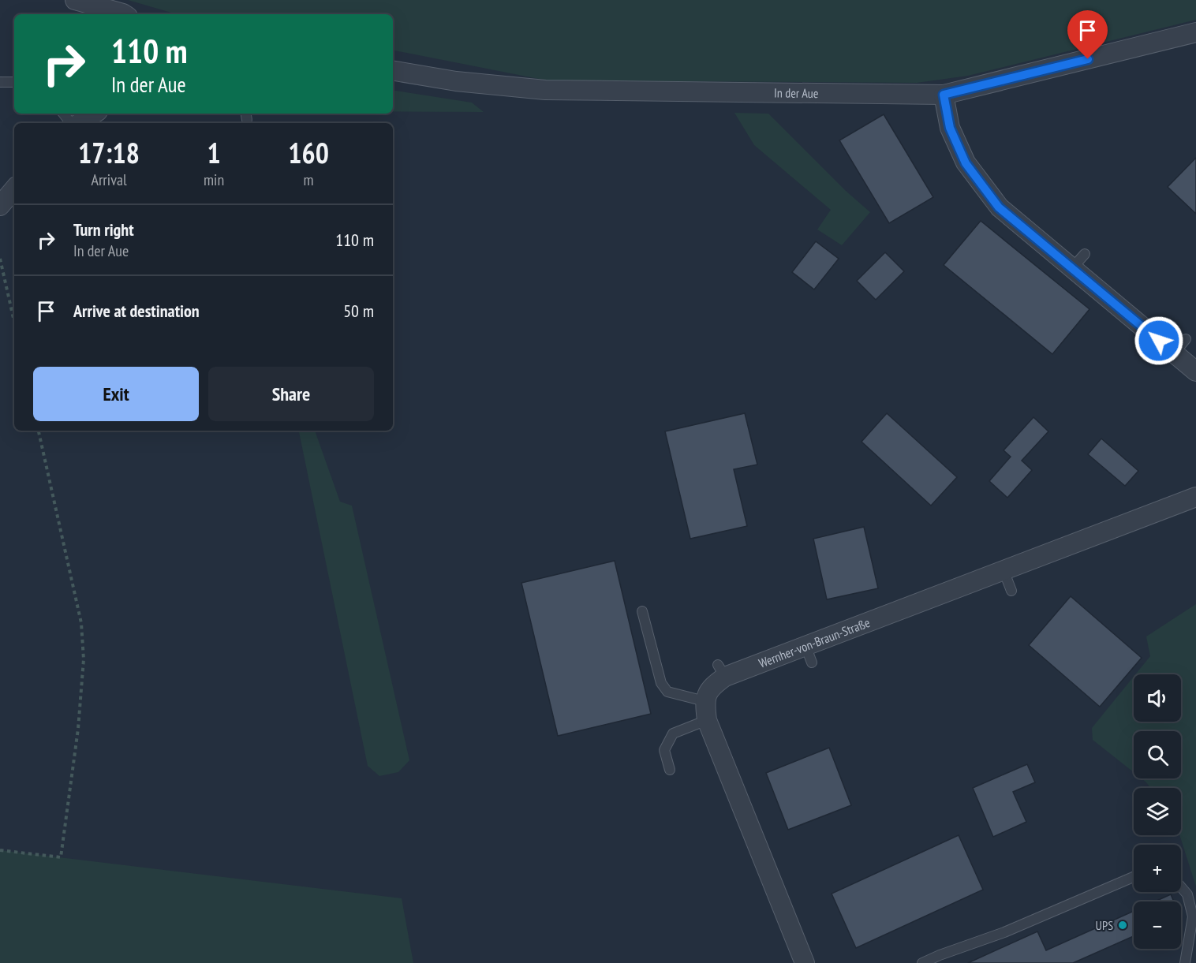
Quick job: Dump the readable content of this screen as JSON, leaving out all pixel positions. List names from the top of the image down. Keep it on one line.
{"streets":{"street":["In der Aue","Wernher-von-Braun-Straße"]},"places":["UPS"],"page":{"turn":["110 m","In der Aue"],"eta":["17:18","Arrival","1","min","160","m"],"list":[{"name":"Turn right","note":"In der Aue","value":"110 m"},{"name":"Arrive at destination","value":"50 m"}],"buttons":["Exit","Share"],"map_buttons":["+","−"]}}
